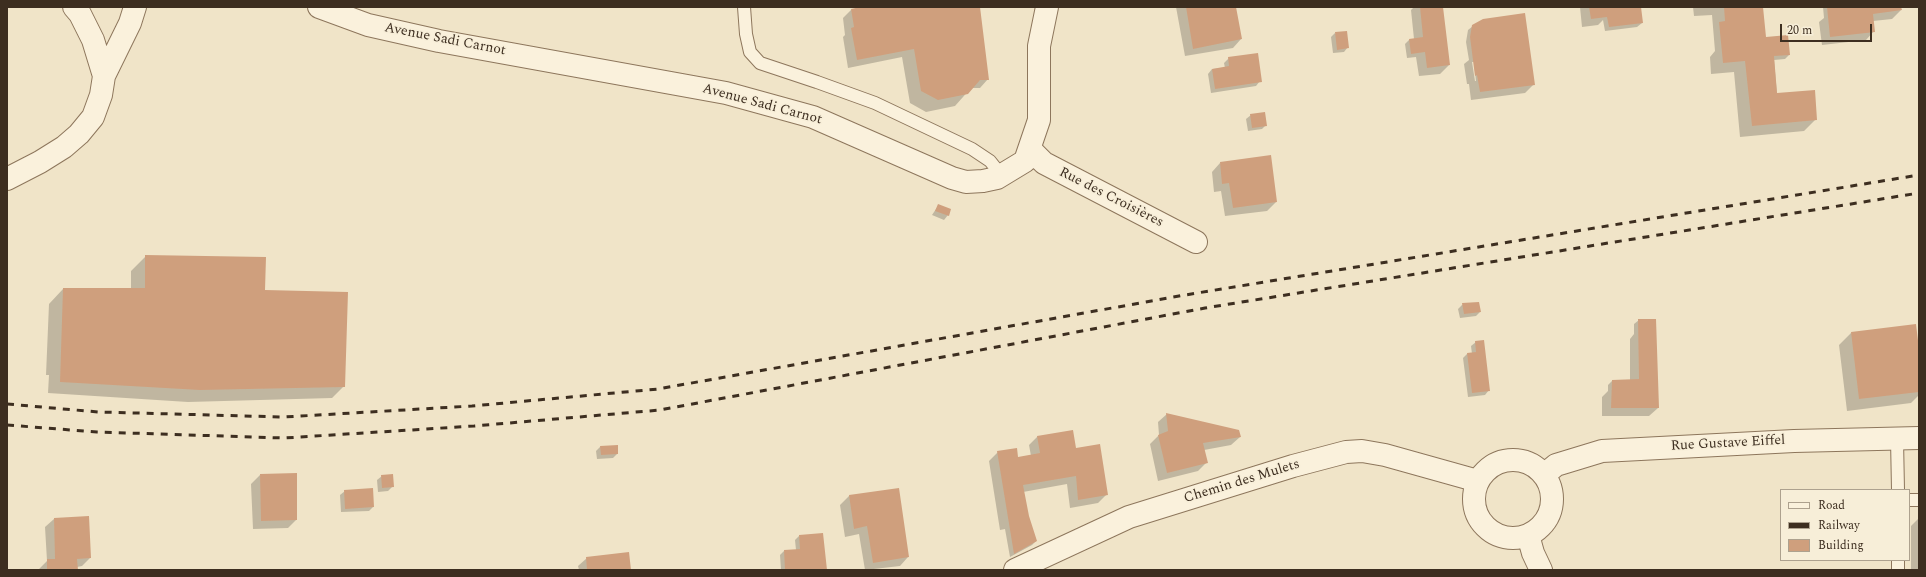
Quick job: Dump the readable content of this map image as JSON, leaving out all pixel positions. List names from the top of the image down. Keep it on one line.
{"streets":{"street":["Avenue Sadi Carnot","Rue des Croisières","Rue Gustave Eiffel","Chemin des Mulets"]},"crossings":[["Avenue Sadi Carnot","Rue des Croisières"],["Rue Gustave Eiffel","Chemin des Mulets"]],"legend":["Road","Railway","Building"],"scale_bar":"20 m"}
